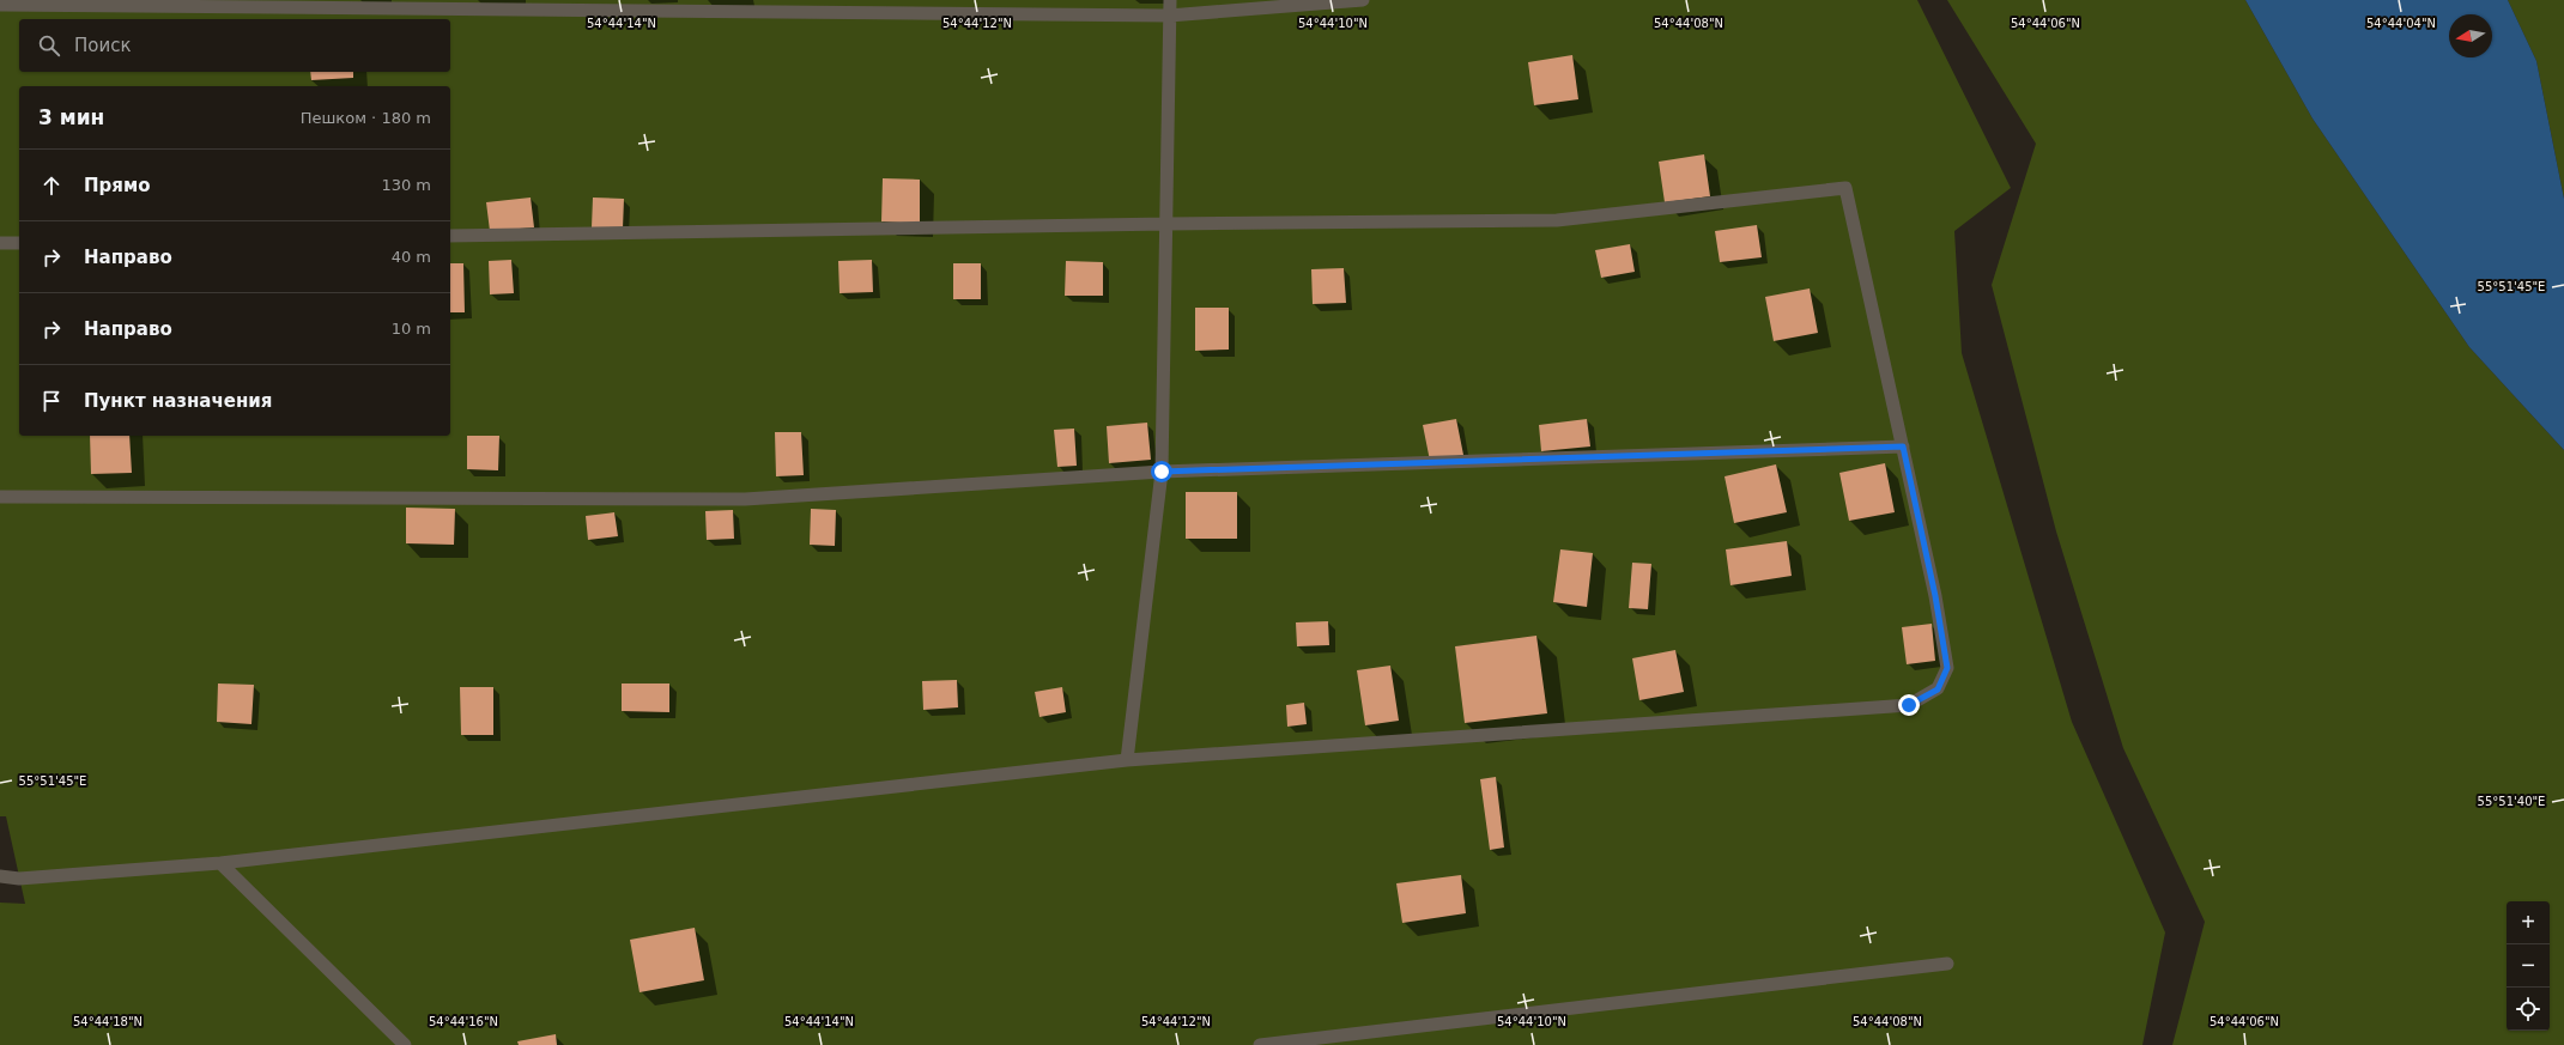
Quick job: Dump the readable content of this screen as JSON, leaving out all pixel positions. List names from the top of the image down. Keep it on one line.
{"north":"left","page":{"search":"Поиск","heading":["3 мин","Пешком · 180 m"],"list":[["Прямо","130 m"],["Направо","40 m"],["Направо","10 m"],"Пункт назначения"],"map_buttons":["+","−"]},"coordinates":["54°44'14\"N","54°44'12\"N","54°44'10\"N","54°44'08\"N","54°44'06\"N","54°44'04\"N","55°51'45\"E","55°51'40\"E","54°44'18\"N","54°44'16\"N"]}
